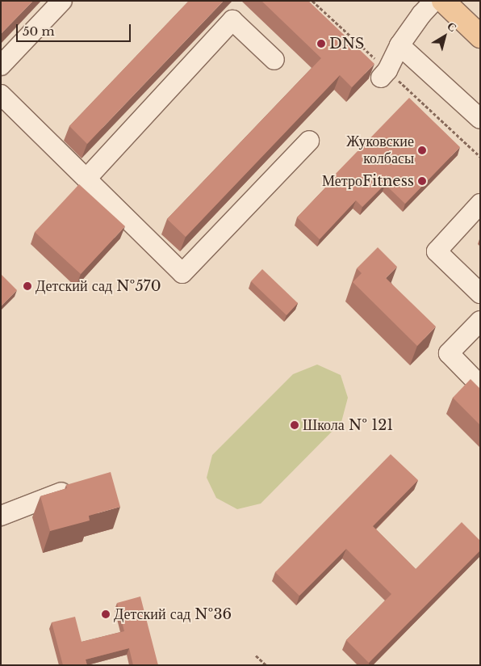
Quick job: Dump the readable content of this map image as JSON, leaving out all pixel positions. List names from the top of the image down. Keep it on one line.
{"places":["DNS","Жуковские колбасы","МетроFitness","Детский сад №570","Школа № 121","Детский сад №36"],"scale_bar":"50 m","north":"top right"}
